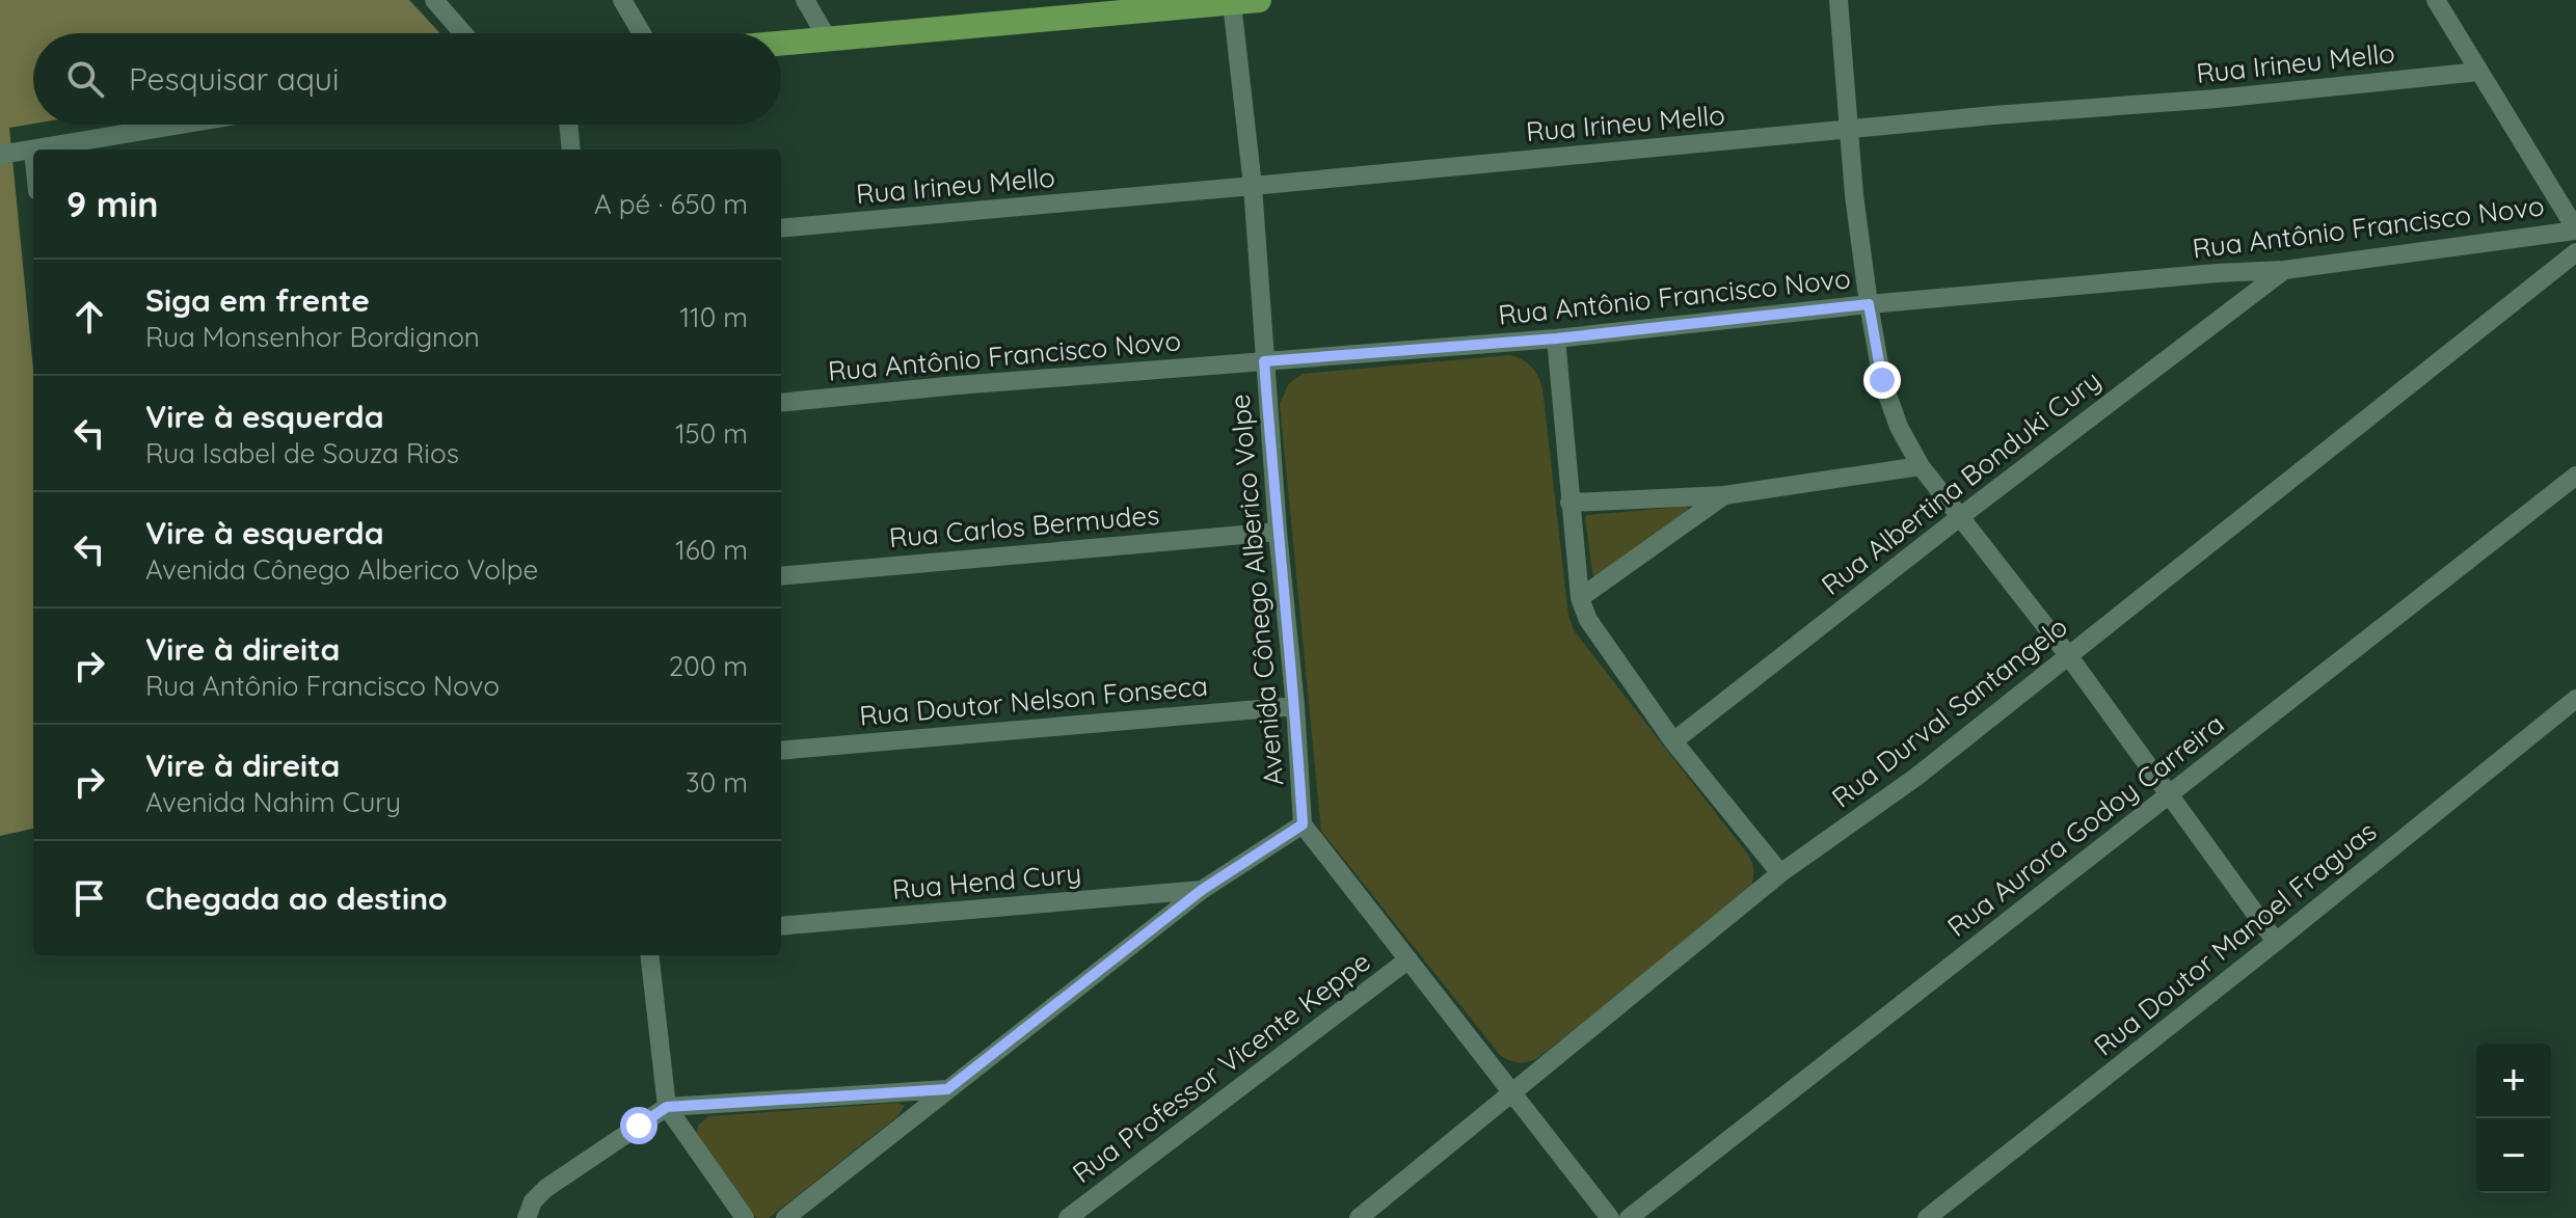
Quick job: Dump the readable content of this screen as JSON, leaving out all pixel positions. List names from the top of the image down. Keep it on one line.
{"streets":{"street":["Rua Irineu Mello","Rua Antônio Francisco Novo","Rua Albertina Bonduki Cury","Rua Carlos Bermudes","Avenida Cônego Alberico Volpe","Rua Doutor Nelson Fonseca","Rua Durval Santangelo","Rua Aurora Godoy Carreira","Rua Hend Cury","Rua Doutor Manoel Fraguas","Rua Professor Vicente Keppe"]},"crossings":[["Rua Irineu Mello","Avenida Cônego Alberico Volpe"],["Rua Antônio Francisco Novo","Rua Albertina Bonduki Cury"],["Rua Antônio Francisco Novo","Avenida Cônego Alberico Volpe"],["Rua Carlos Bermudes","Avenida Cônego Alberico Volpe"],["Avenida Cônego Alberico Volpe","Rua Doutor Nelson Fonseca"]],"page":{"search":"Pesquisar aqui","heading":["9 min","A pé · 650 m"],"list":[["Siga em frente","Rua Monsenhor Bordignon","110 m"],["Vire à esquerda","Rua Isabel de Souza Rios","150 m"],["Vire à esquerda","Avenida Cônego Alberico Volpe","160 m"],["Vire à direita","Rua Antônio Francisco Novo","200 m"],["Vire à direita","Avenida Nahim Cury","30 m"],"Chegada ao destino"],"map_buttons":["+","−"]}}
